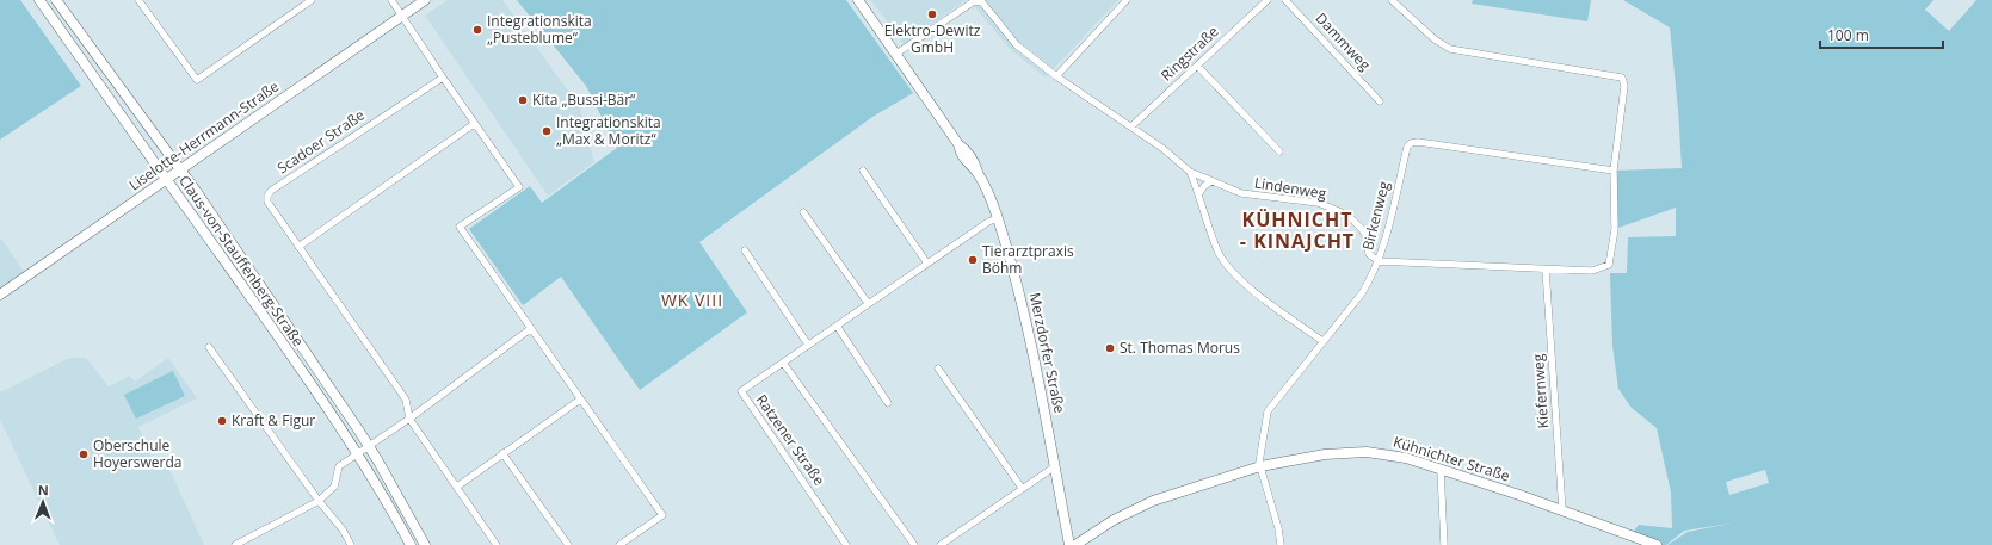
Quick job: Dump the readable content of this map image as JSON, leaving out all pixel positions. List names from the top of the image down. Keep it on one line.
{"streets":{"street":["Dammweg","Ringstraße","Liselotte-Herrmann-Straße","Scadoer Straße","Lindenweg","Birkenweg","Claus-von-Stauffenberg-Straße","Merzdorfer Straße","Kiefernweg","Ratzener Straße","Kühnichter Straße"]},"crossings":[["Ringstraße","Lindenweg"],["Liselotte-Herrmann-Straße","Claus-von-Stauffenberg-Straße"],["Lindenweg","Birkenweg"],["Lindenweg","Merzdorfer Straße"],["Birkenweg","Kiefernweg"],["Merzdorfer Straße","Ratzener Straße"],["Kiefernweg","Kühnichter Straße"]],"districts":["KÜHNICHT - KINAJCHT","WK VIII"],"places":["Elektro-Dewitz GmbH","Integrationskita „Pusteblume“","Kita „Bussi-Bär“","Integrationskita „Max & Moritz“","Tierarztpraxis Böhm","St. Thomas Morus","Kraft & Figur","Oberschule Hoyerswerda"],"scale_bar":"100 m","north":"top"}
